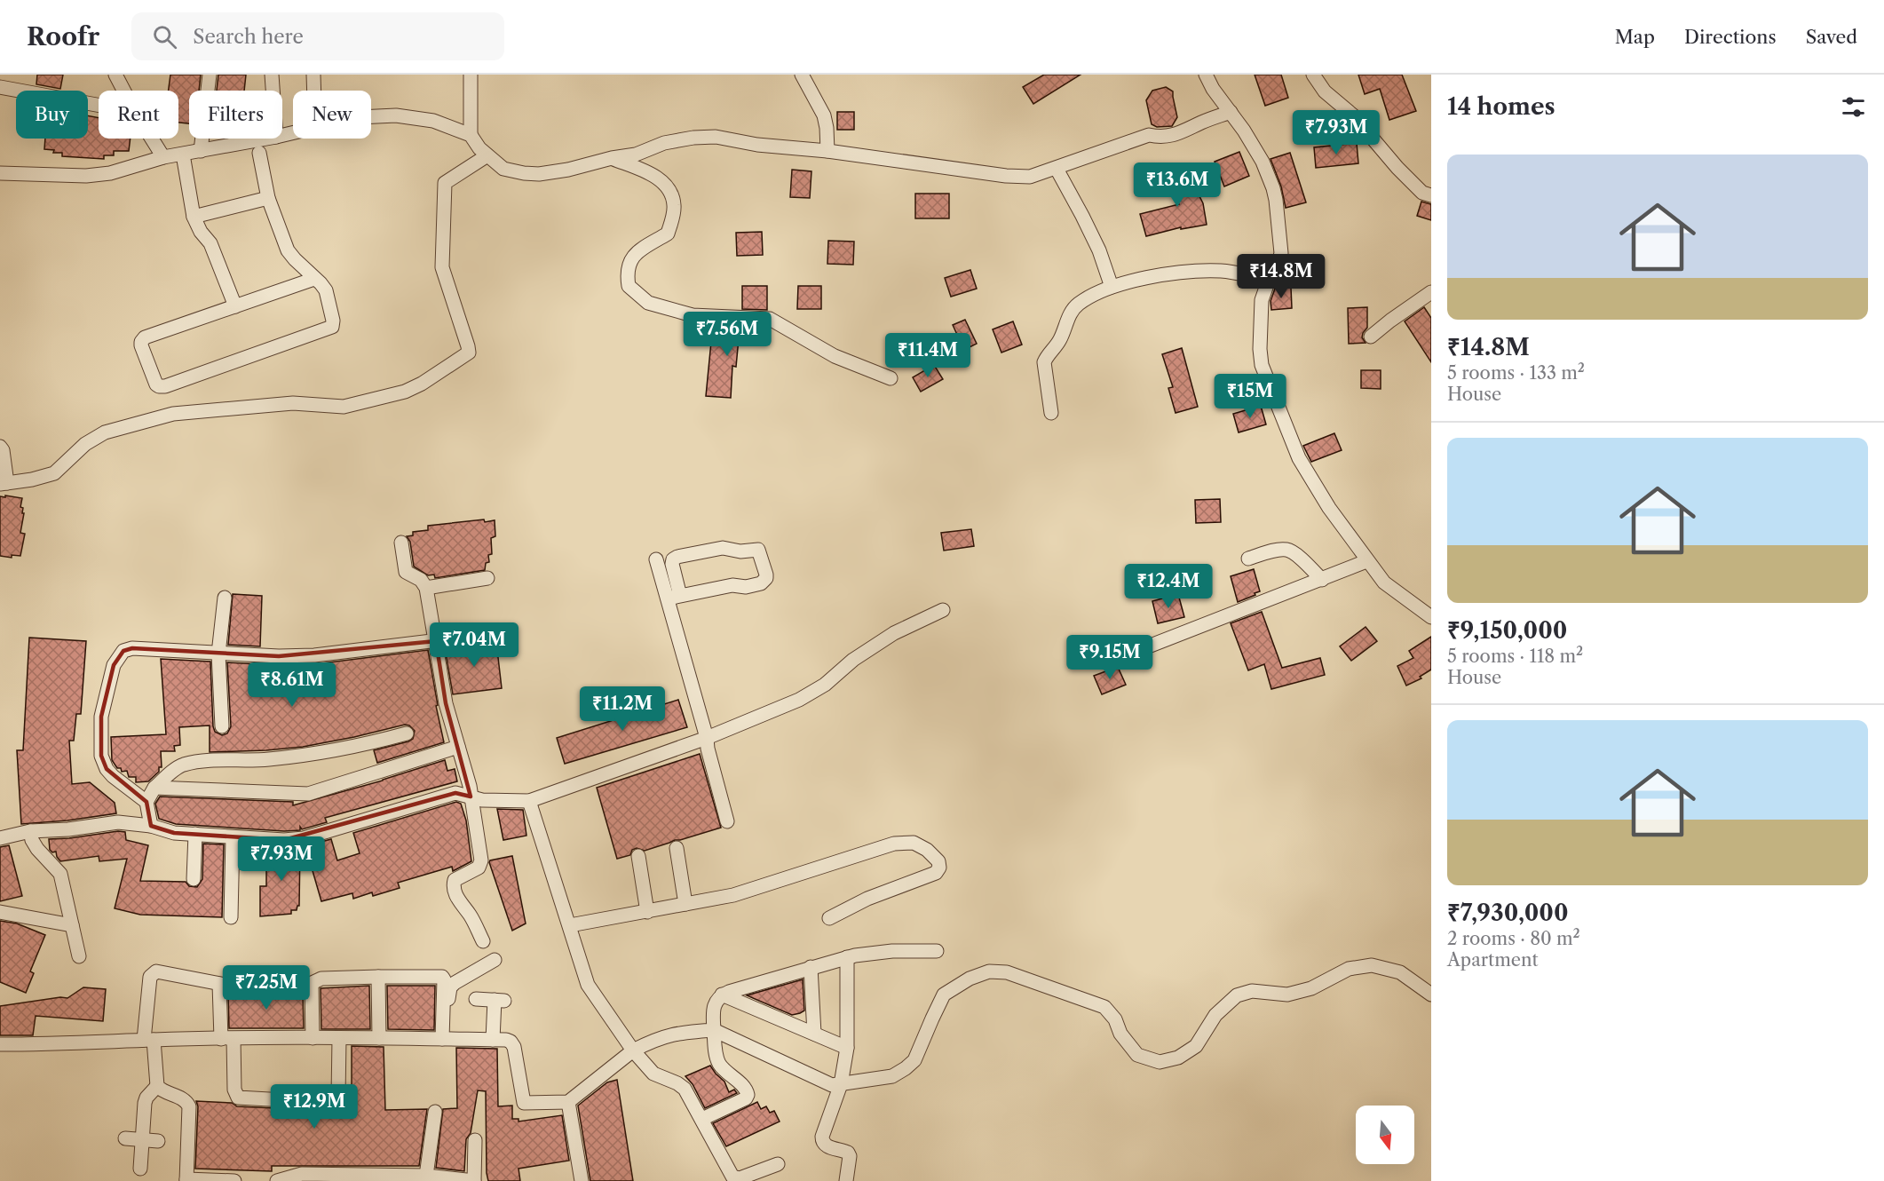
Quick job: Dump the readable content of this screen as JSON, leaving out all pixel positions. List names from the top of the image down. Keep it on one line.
{"north":"bottom","page":{"header":"Roofr","search":"Search here","nav":["Map","Directions","Saved"],"heading":"14 homes","chip":["Buy","Rent","Filters","New"],"price":["₹7.93M","₹13.6M","₹14.8M","₹7.56M","₹11.4M","₹15M","₹12.4M","₹7.04M","₹9.15M","₹8.61M","₹11.2M","₹7.93M","₹7.25M","₹12.9M"],"list":[{"name":"₹14.8M","note":"5 rooms · 133 m² · House"},{"name":"₹9,150,000","note":"5 rooms · 118 m² · House"},{"name":"₹7,930,000","note":"2 rooms · 80 m² · Apartment"}]}}
